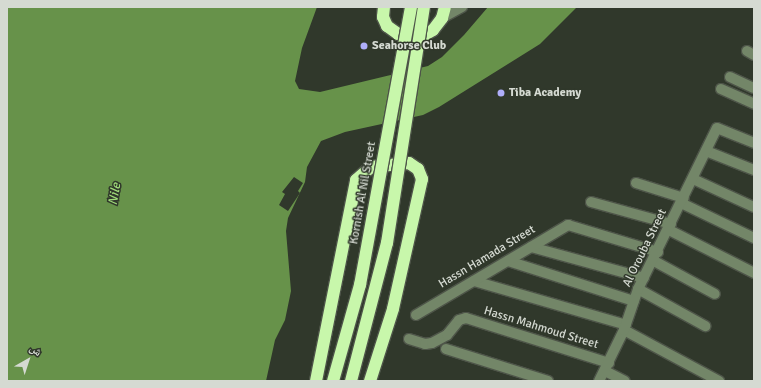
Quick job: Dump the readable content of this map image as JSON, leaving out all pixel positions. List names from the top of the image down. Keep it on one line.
{"streets":{"highway":["Kornish Al Nil Street"],"street":["Al Orouba Street","Hassn Hamada Street","Hassn Mahmoud Street"]},"crossings":[["Al Orouba Street","Hassn Hamada Street"],["Al Orouba Street","Hassn Mahmoud Street"]],"water":["Nile"],"places":["Seahorse Club","Tiba Academy"],"north":"top right"}
